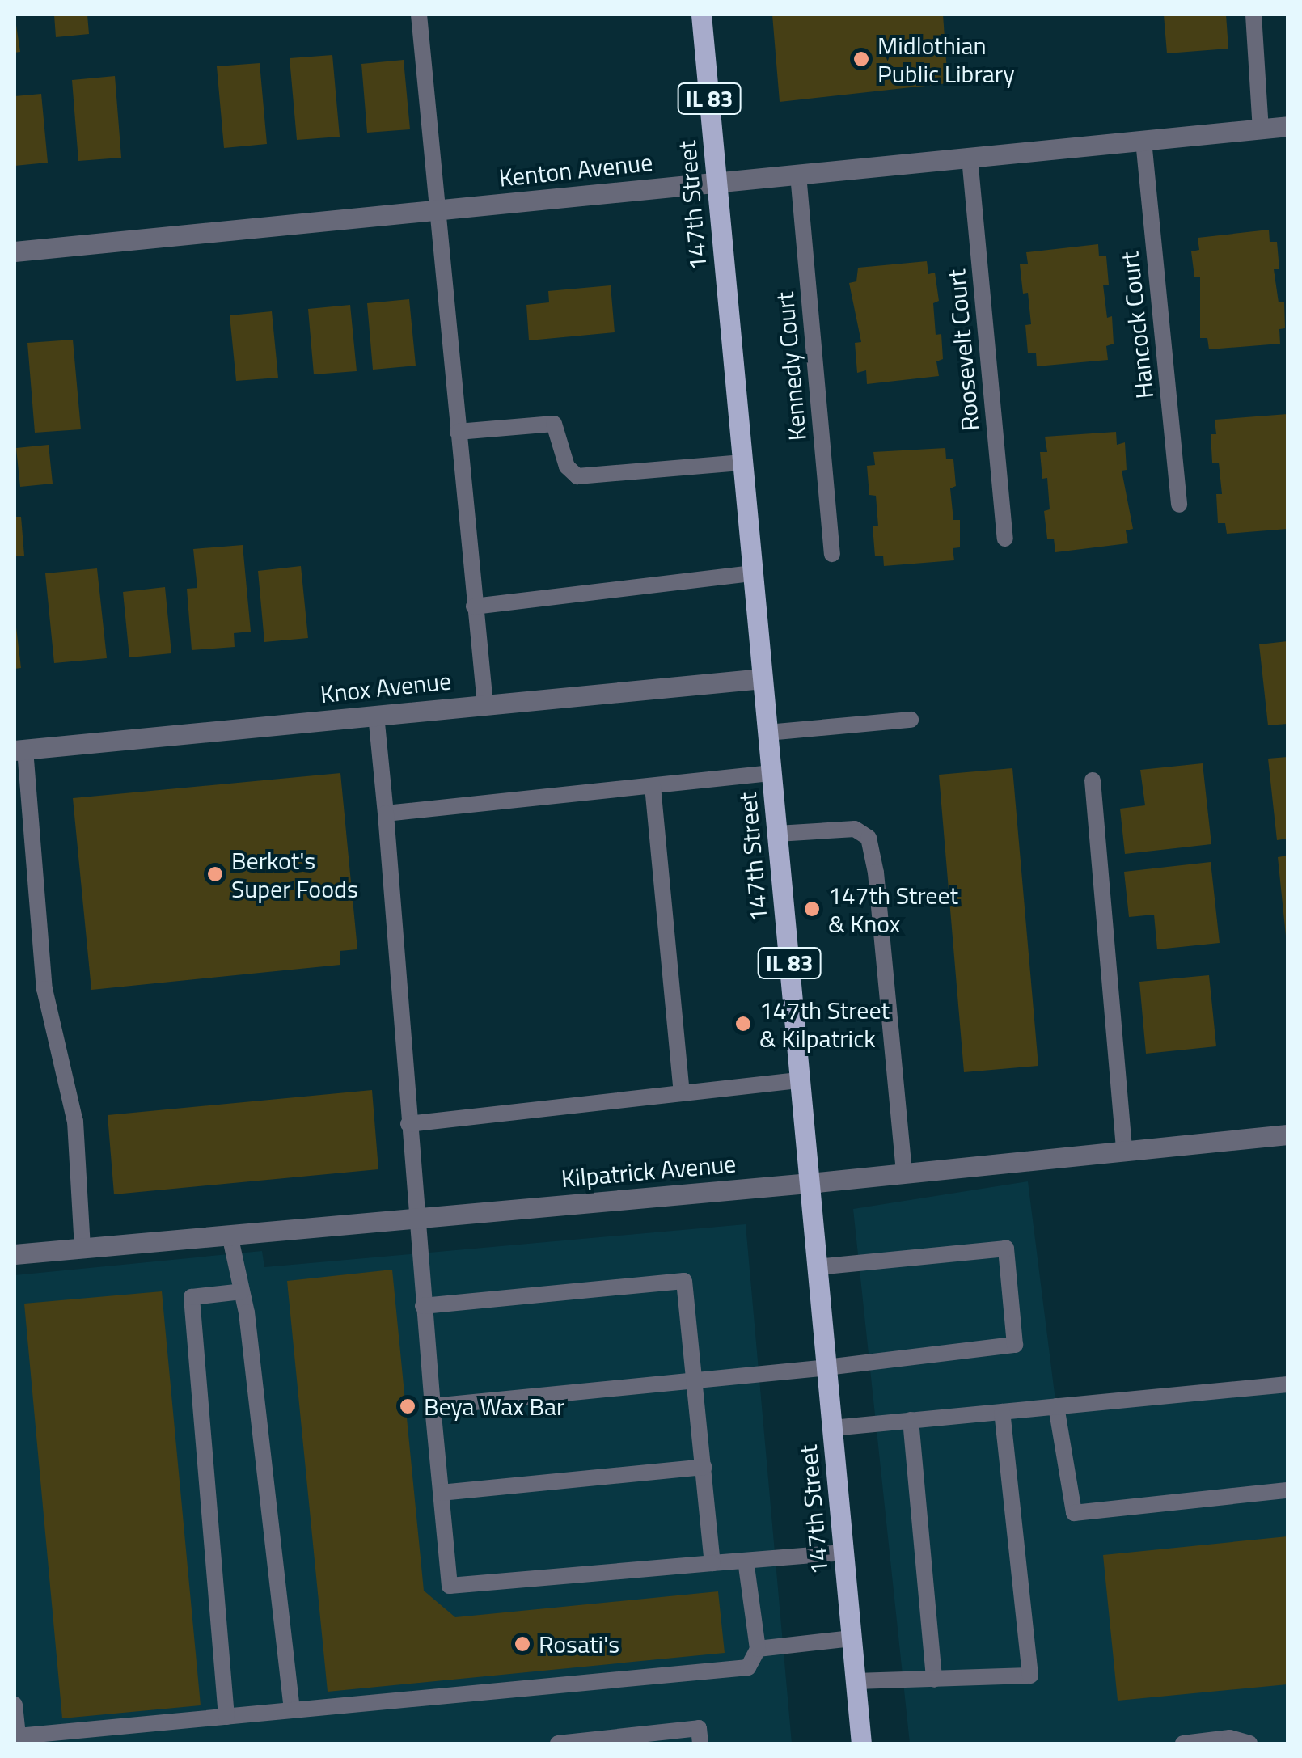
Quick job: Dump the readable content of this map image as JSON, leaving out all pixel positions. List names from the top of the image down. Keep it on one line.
{"streets":{"main road":["IL 83","147th Street"],"street":["Kenton Avenue","Knox Avenue","Kilpatrick Avenue"],"lane":["Hancock Court","Roosevelt Court","Kennedy Court"]},"crossings":[["Kenton Avenue","147th Street"],["Kenton Avenue","Hancock Court"],["Kenton Avenue","Roosevelt Court"],["Kenton Avenue","Kennedy Court"],["147th Street","Knox Avenue"],["147th Street","Kilpatrick Avenue"]],"places":["Midlothian Public Library","Berkot's Super Foods","147th Street & Knox","147th Street & Kilpatrick","Beya Wax Bar","Rosati's"]}
